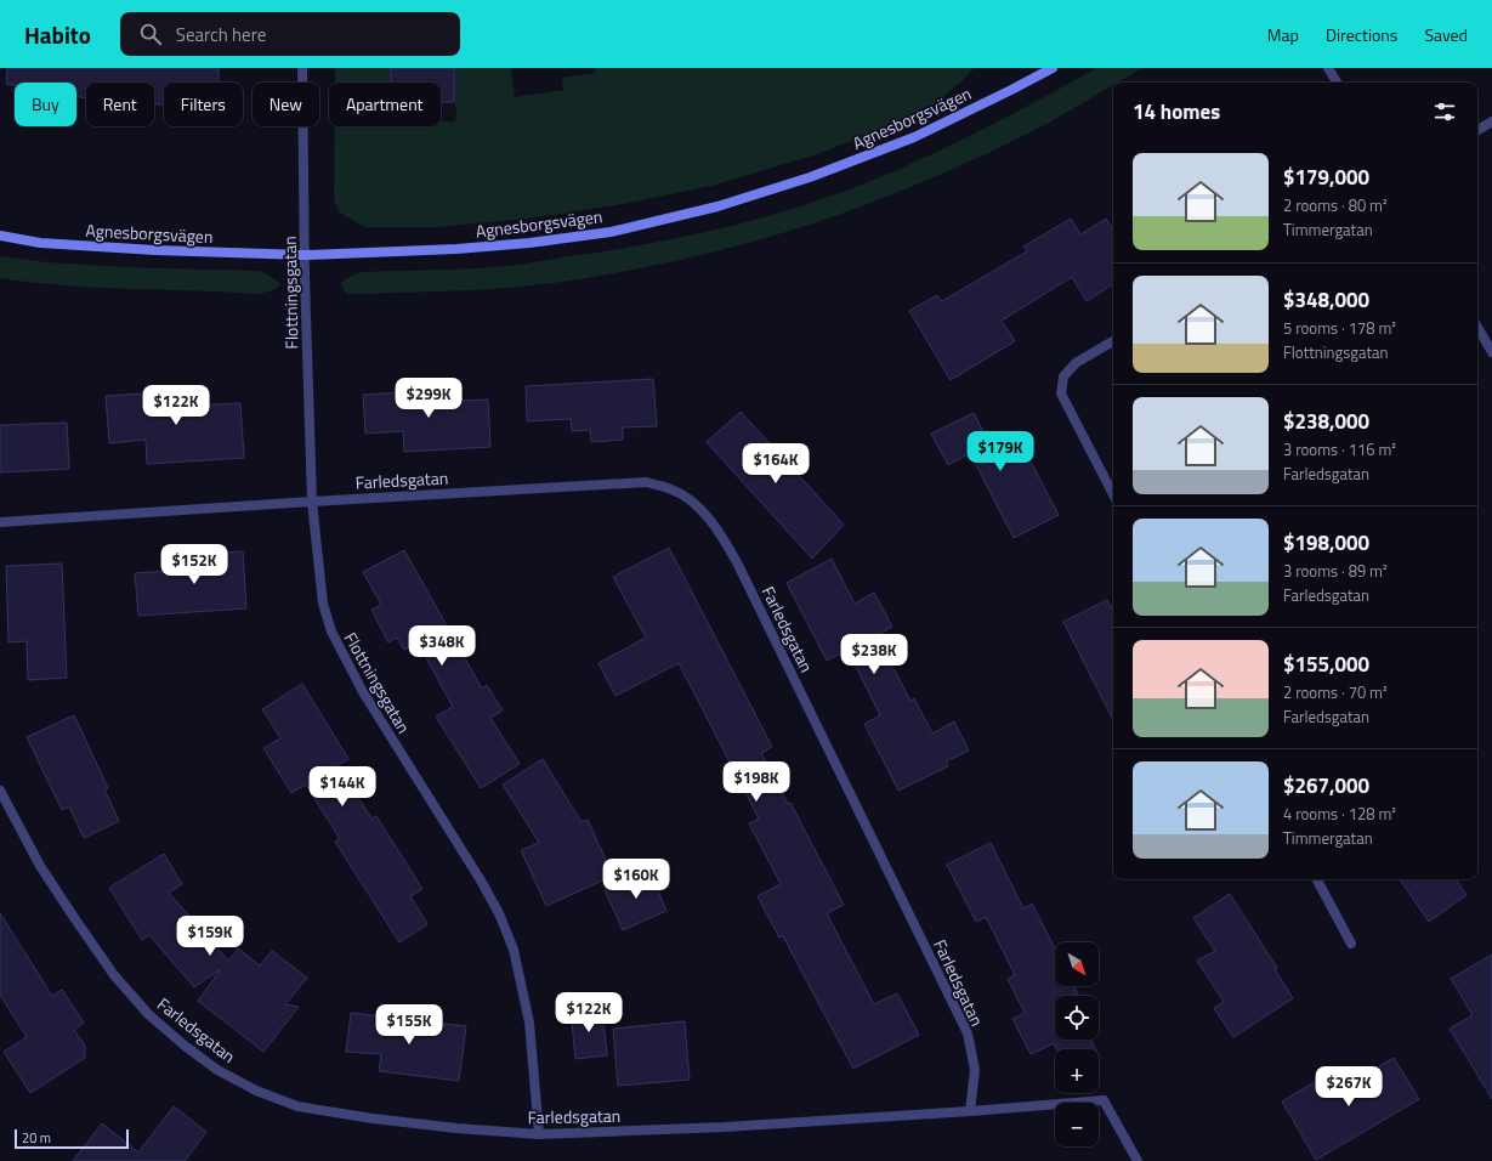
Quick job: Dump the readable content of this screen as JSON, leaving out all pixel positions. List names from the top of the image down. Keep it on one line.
{"streets":{"street":["Agnesborgsvägen","Flottningsgatan","Farledsgatan"]},"crossings":[["Agnesborgsvägen","Flottningsgatan"],["Flottningsgatan","Farledsgatan"]],"scale_bar":"20 m","north":"bottom right","page":{"header":"Habito","search":"Search here","nav":["Map","Directions","Saved"],"chip":["Buy","Rent","Filters","New","Apartment"],"heading":"14 homes","list":[{"name":"$179,000","note":"2 rooms · 80 m² · Timmergatan"},{"name":"$348,000","note":"5 rooms · 178 m² · Flottningsgatan"},{"name":"$238,000","note":"3 rooms · 116 m² · Farledsgatan"},{"name":"$198,000","note":"3 rooms · 89 m² · Farledsgatan"},{"name":"$155,000","note":"2 rooms · 70 m² · Farledsgatan"},{"name":"$267,000","note":"4 rooms · 128 m² · Timmergatan"}],"price":["$299K","$122K","$179K","$164K","$152K","$348K","$238K","$198K","$144K","$160K","$159K","$122K","$155K","$267K"],"map_buttons":["+","−"],"scale":"20 m"}}
